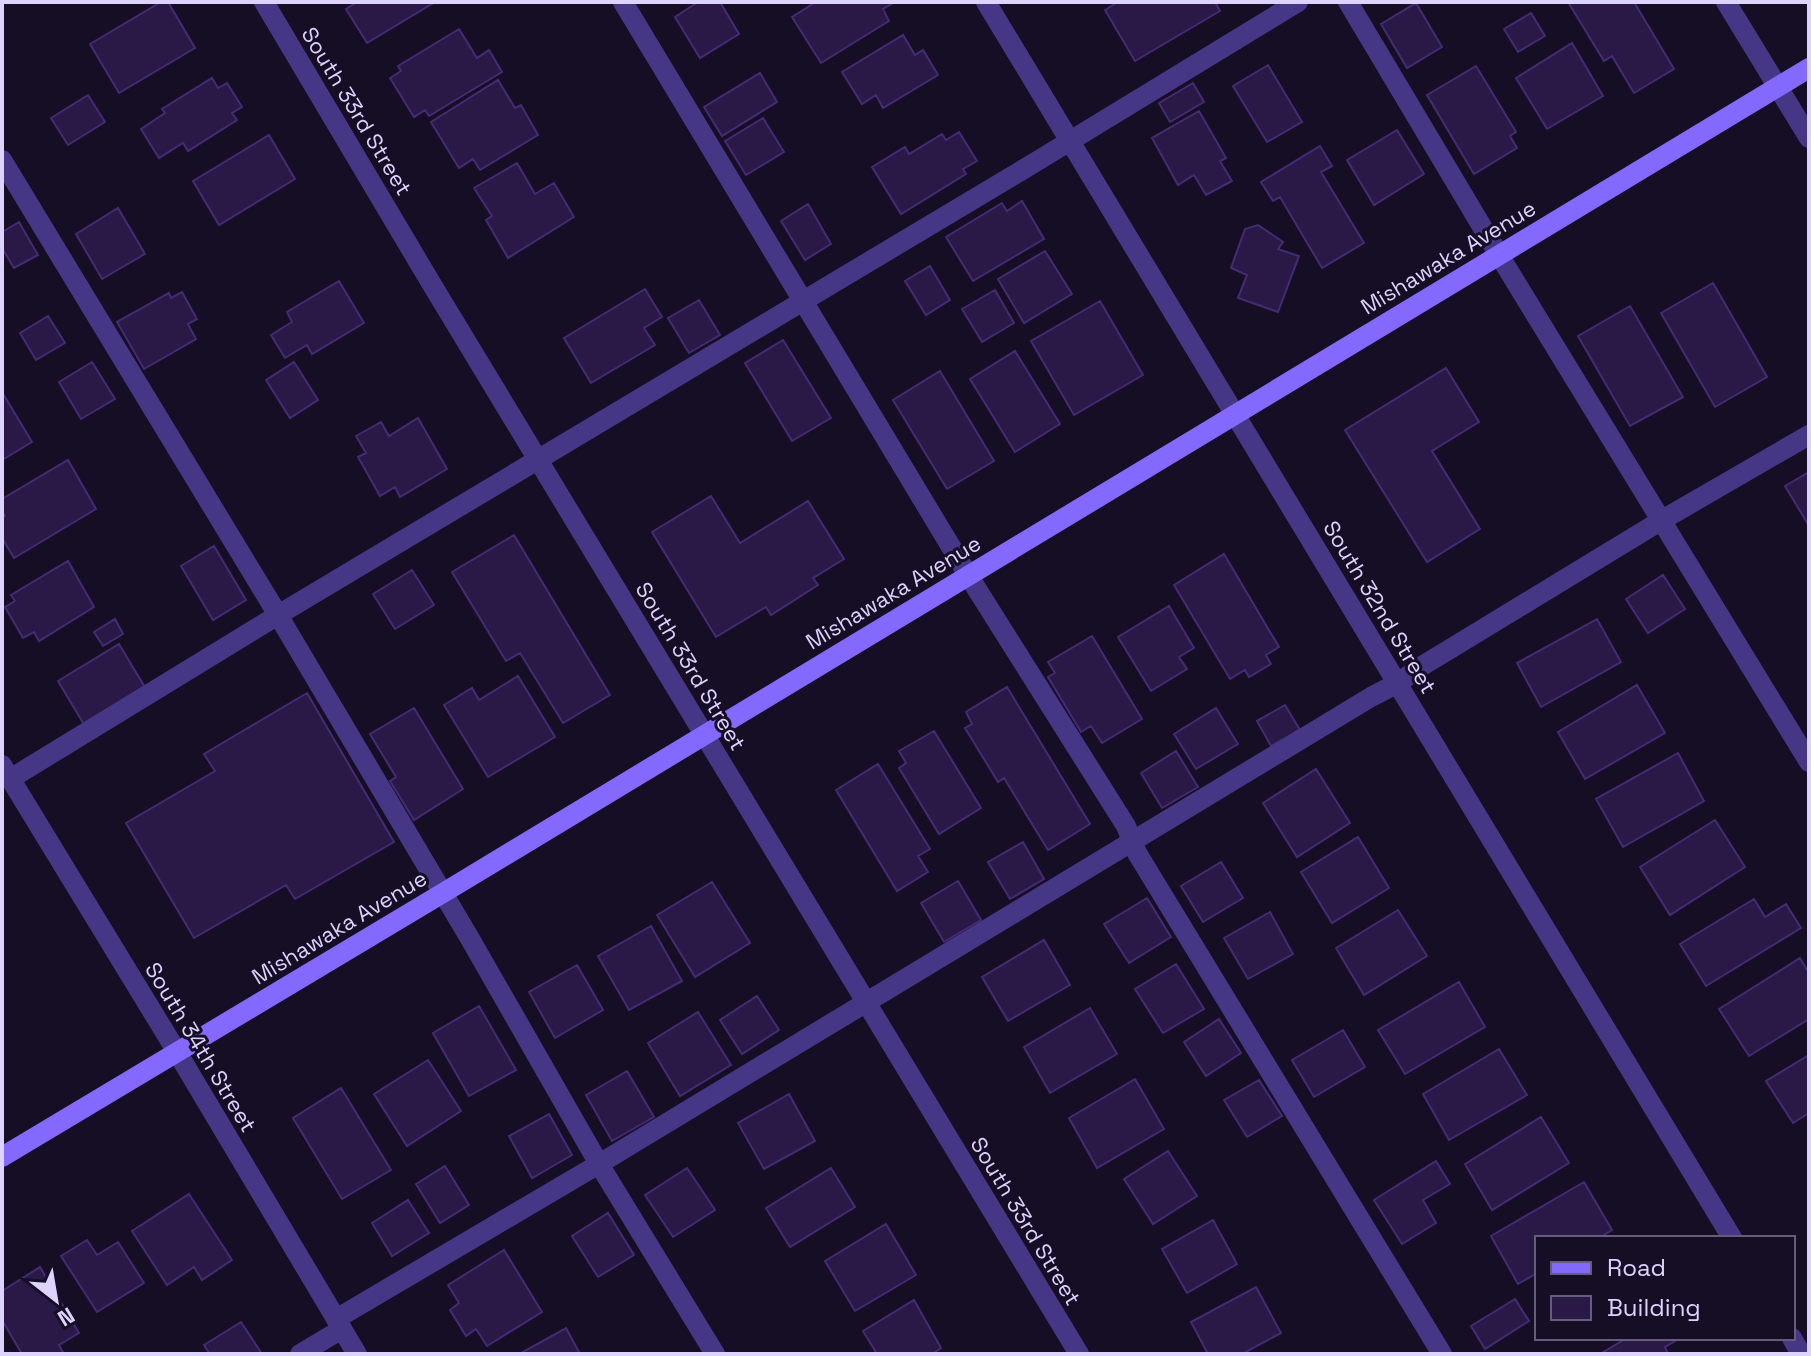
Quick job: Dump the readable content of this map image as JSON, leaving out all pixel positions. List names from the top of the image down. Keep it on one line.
{"streets":{"main road":["Mishawaka Avenue"],"street":["South 33rd Street","South 32nd Street","South 34th Street"]},"crossings":[["South 33rd Street","Mishawaka Avenue"],["Mishawaka Avenue","South 32nd Street"],["Mishawaka Avenue","South 34th Street"]],"legend":["Road","Building"],"north":"bottom right"}
